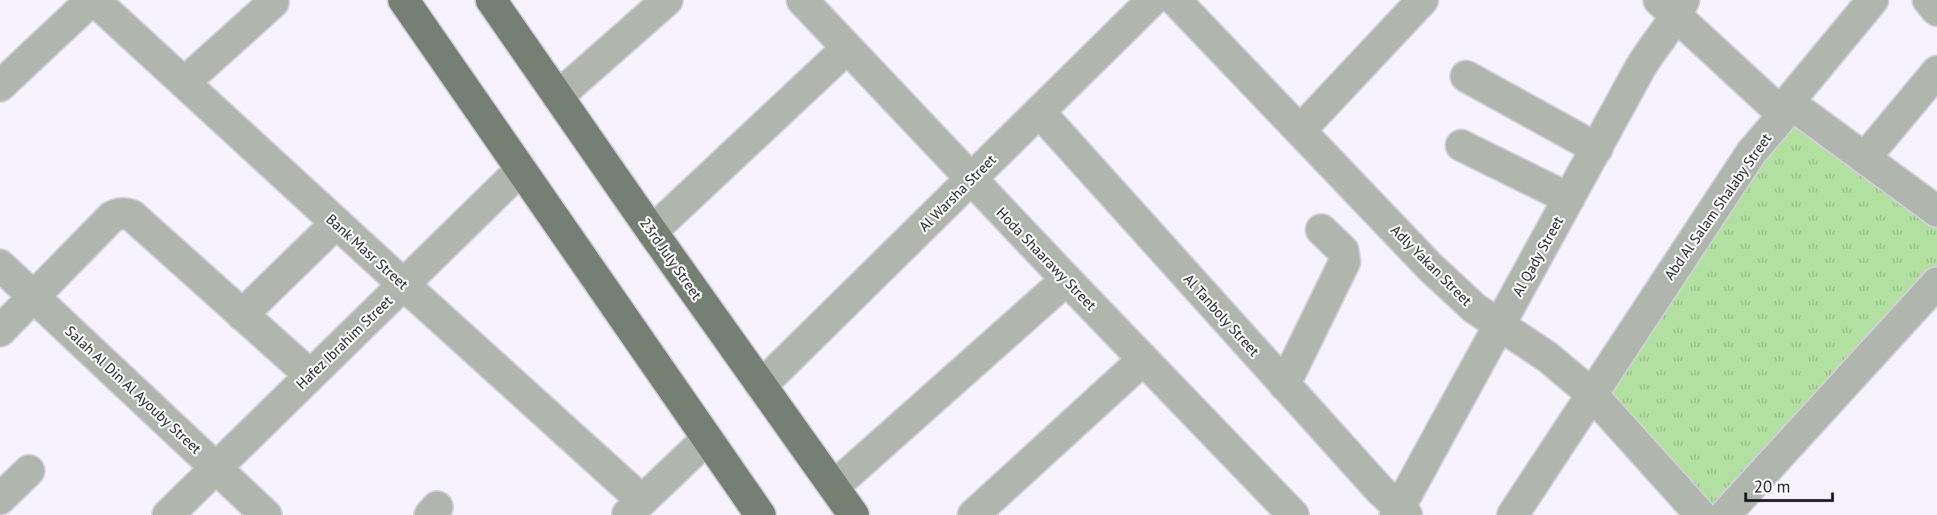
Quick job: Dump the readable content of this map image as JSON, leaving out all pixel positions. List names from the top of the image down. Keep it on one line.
{"streets":{"main road":["23rd July Street"],"street":["Al Warsha Street","Abd Al Salam Shalaby Street","Bank Masr Street","Al Qady Street","Hoda Shaarawy Street","Adly Yakan Street","Al Tanboly Street","Hafez Ibrahim Street","Salah Al Din Al Ayouby Street"]},"crossings":[["Al Warsha Street","23rd July Street"],["Al Warsha Street","Hoda Shaarawy Street"],["Al Warsha Street","Al Tanboly Street"],["Abd Al Salam Shalaby Street","Adly Yakan Street"],["Bank Masr Street","Hafez Ibrahim Street"],["Al Qady Street","Adly Yakan Street"],["Al Qady Street","Al Tanboly Street"],["Hafez Ibrahim Street","Salah Al Din Al Ayouby Street"]],"scale_bar":"20 m"}
